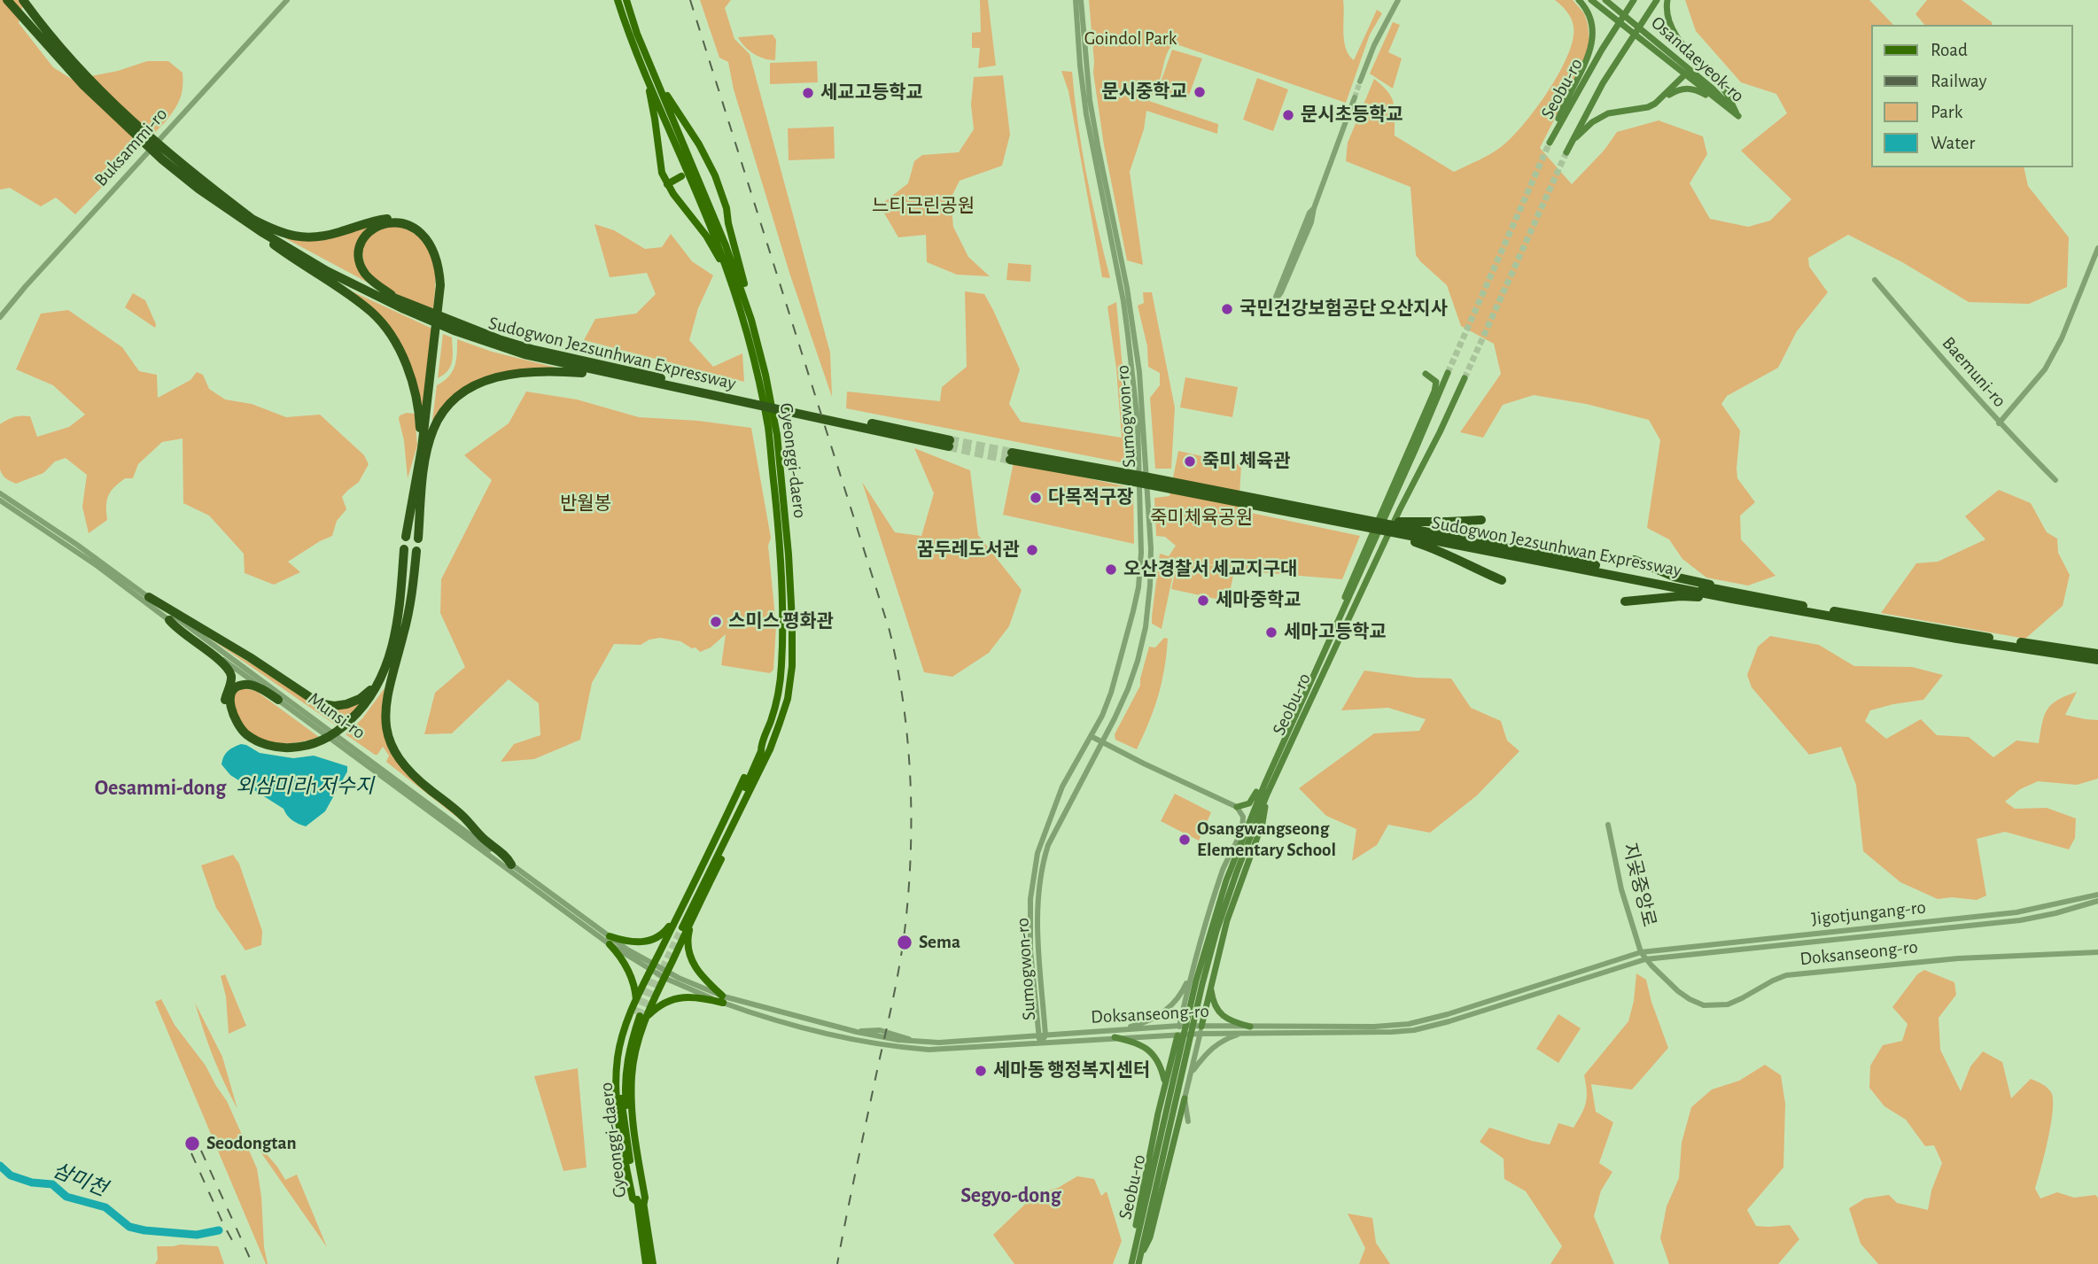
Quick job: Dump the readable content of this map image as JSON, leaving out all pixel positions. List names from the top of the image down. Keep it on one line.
{"streets":{"highway":["Sudogwon Je2sunhwan Expressway"],"main road":["Osandaeyeok-ro","Seobu-ro","Gyeonggi-daero"],"street":["Buksammi-ro","Baemuni-ro","Sumogwon-ro","Munsi-ro","지곶중앙로","Jigotjungang-ro","Doksanseong-ro"]},"crossings":[["Sumogwon-ro","Doksanseong-ro"],["Munsi-ro","Doksanseong-ro"],["지곶중앙로","Jigotjungang-ro"],["지곶중앙로","Doksanseong-ro"],["Jigotjungang-ro","Doksanseong-ro"]],"districts":["Oesammi-dong","Segyo-dong"],"water":["외삼미리1저수지","삼미천"],"parks":["Goindol Park","느티근린공원","반월봉","죽미체육공원"],"places":["문시중학교","세교고등학교","문시초등학교","국민건강보험공단 오산지사","죽미 체육관","다목적구장","꿈두레도서관","오산경찰서 세교지구대","세마중학교","스미스 평화관","세마고등학교","Osangwangseong Elementary School","Sema","세마동 행정복지센터","Seodongtan"],"legend":["Road","Railway","Park","Water"]}
